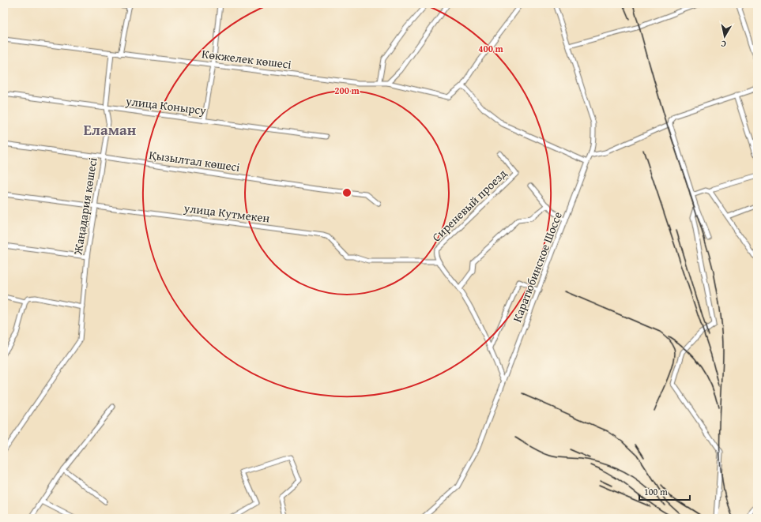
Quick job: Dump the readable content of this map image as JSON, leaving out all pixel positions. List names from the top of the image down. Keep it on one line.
{"streets":{"street":["Көкжелек көшесі","улица Конырсу","Қызылтал көшесі","Сиреневый проезд","Жаңадария көшесі","улица Кутмекен","Каратюбинское Шоссе"]},"crossings":[["Көкжелек көшесі","Жаңадария көшесі"],["улица Конырсу","Жаңадария көшесі"],["Қызылтал көшесі","Жаңадария көшесі"],["Сиреневый проезд","улица Кутмекен"],["Сиреневый проезд","Каратюбинское Шоссе"],["Жаңадария көшесі","улица Кутмекен"]],"districts":["Еламан"],"scale_bar":"100 m","north":"bottom","rings":["400 m","200 m"]}
